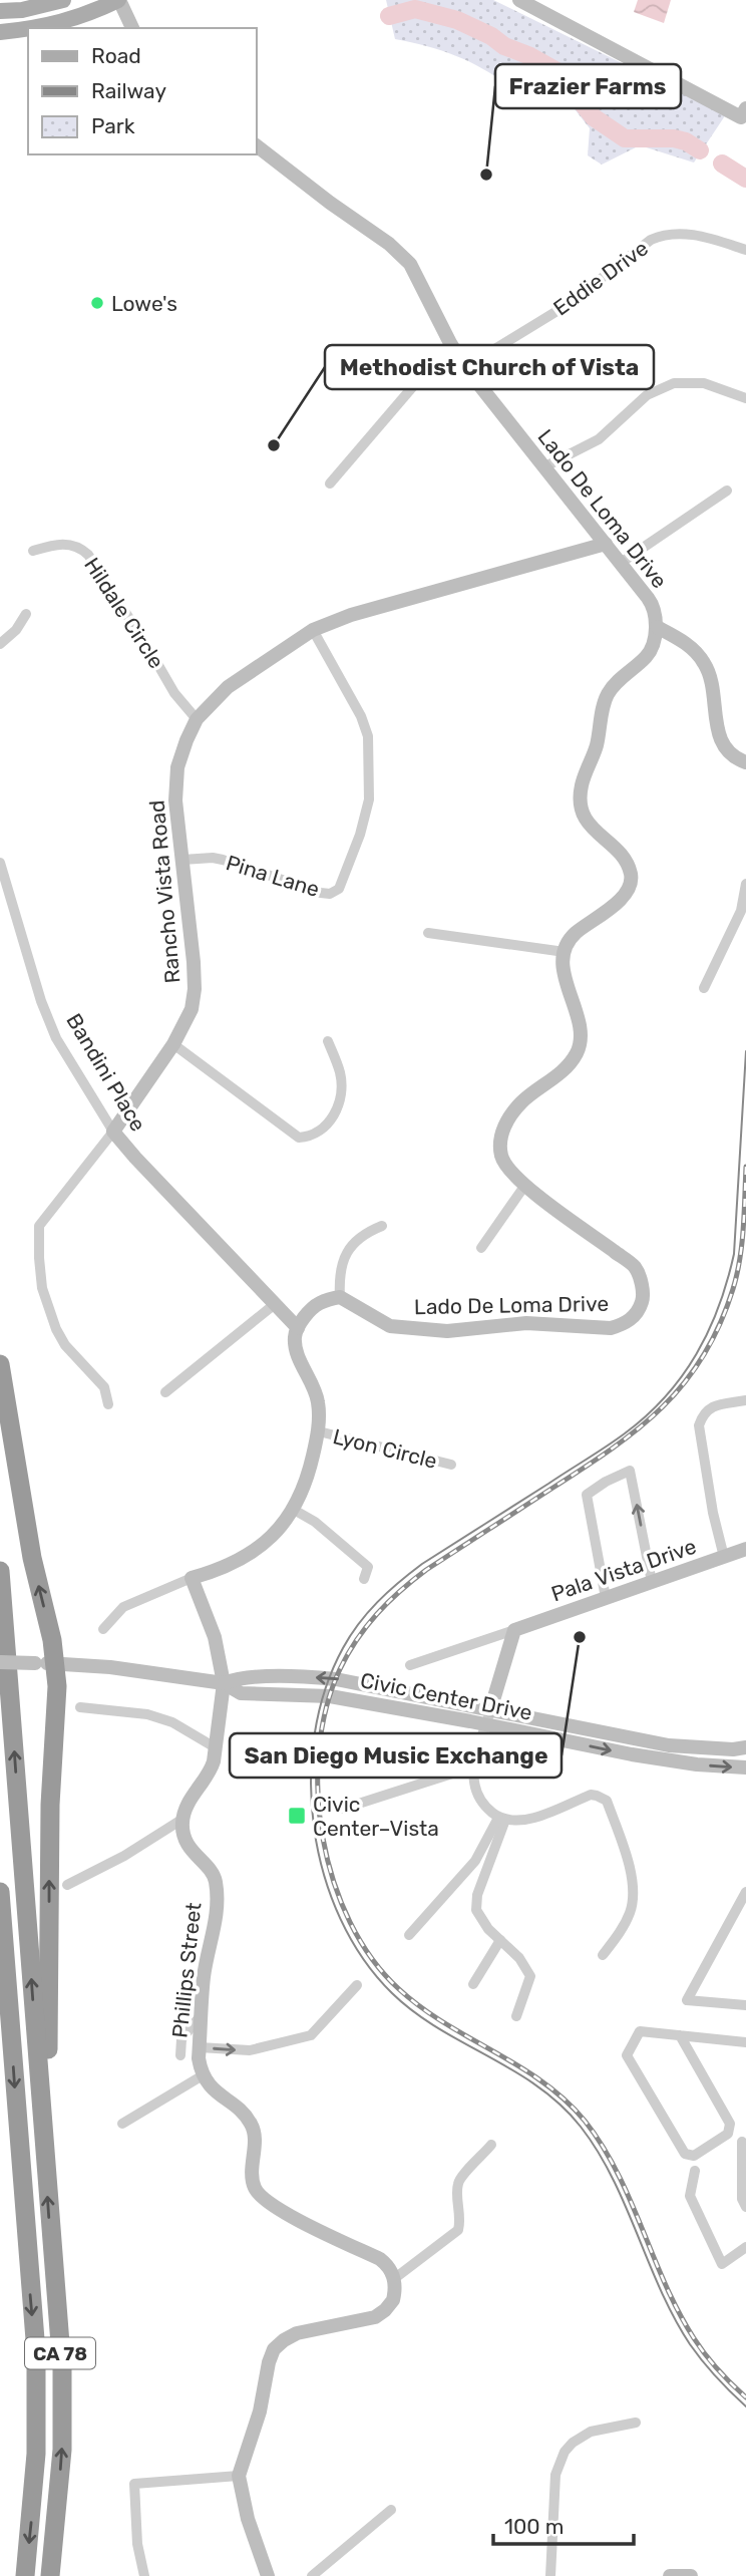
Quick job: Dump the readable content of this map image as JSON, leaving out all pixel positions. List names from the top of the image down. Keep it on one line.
{"streets":{"highway":["CA 78"],"street":["Eddie Drive","Lado De Loma Drive","Hildale Circle","Pina Lane","Rancho Vista Road","Bandini Place","Lyon Circle","Pala Vista Drive","Civic Center Drive","Phillips Street"]},"crossings":[["Eddie Drive","Lado De Loma Drive"],["Lado De Loma Drive","Rancho Vista Road"],["Hildale Circle","Rancho Vista Road"],["Pina Lane","Rancho Vista Road"],["Rancho Vista Road","Bandini Place"]],"places":{"other":["Frazier Farms","Lowe's","Methodist Church of Vista","San Diego Music Exchange"],"transit":["Civic Center–Vista"]},"legend":["Road","Railway","Park"],"scale_bar":"100 m"}
